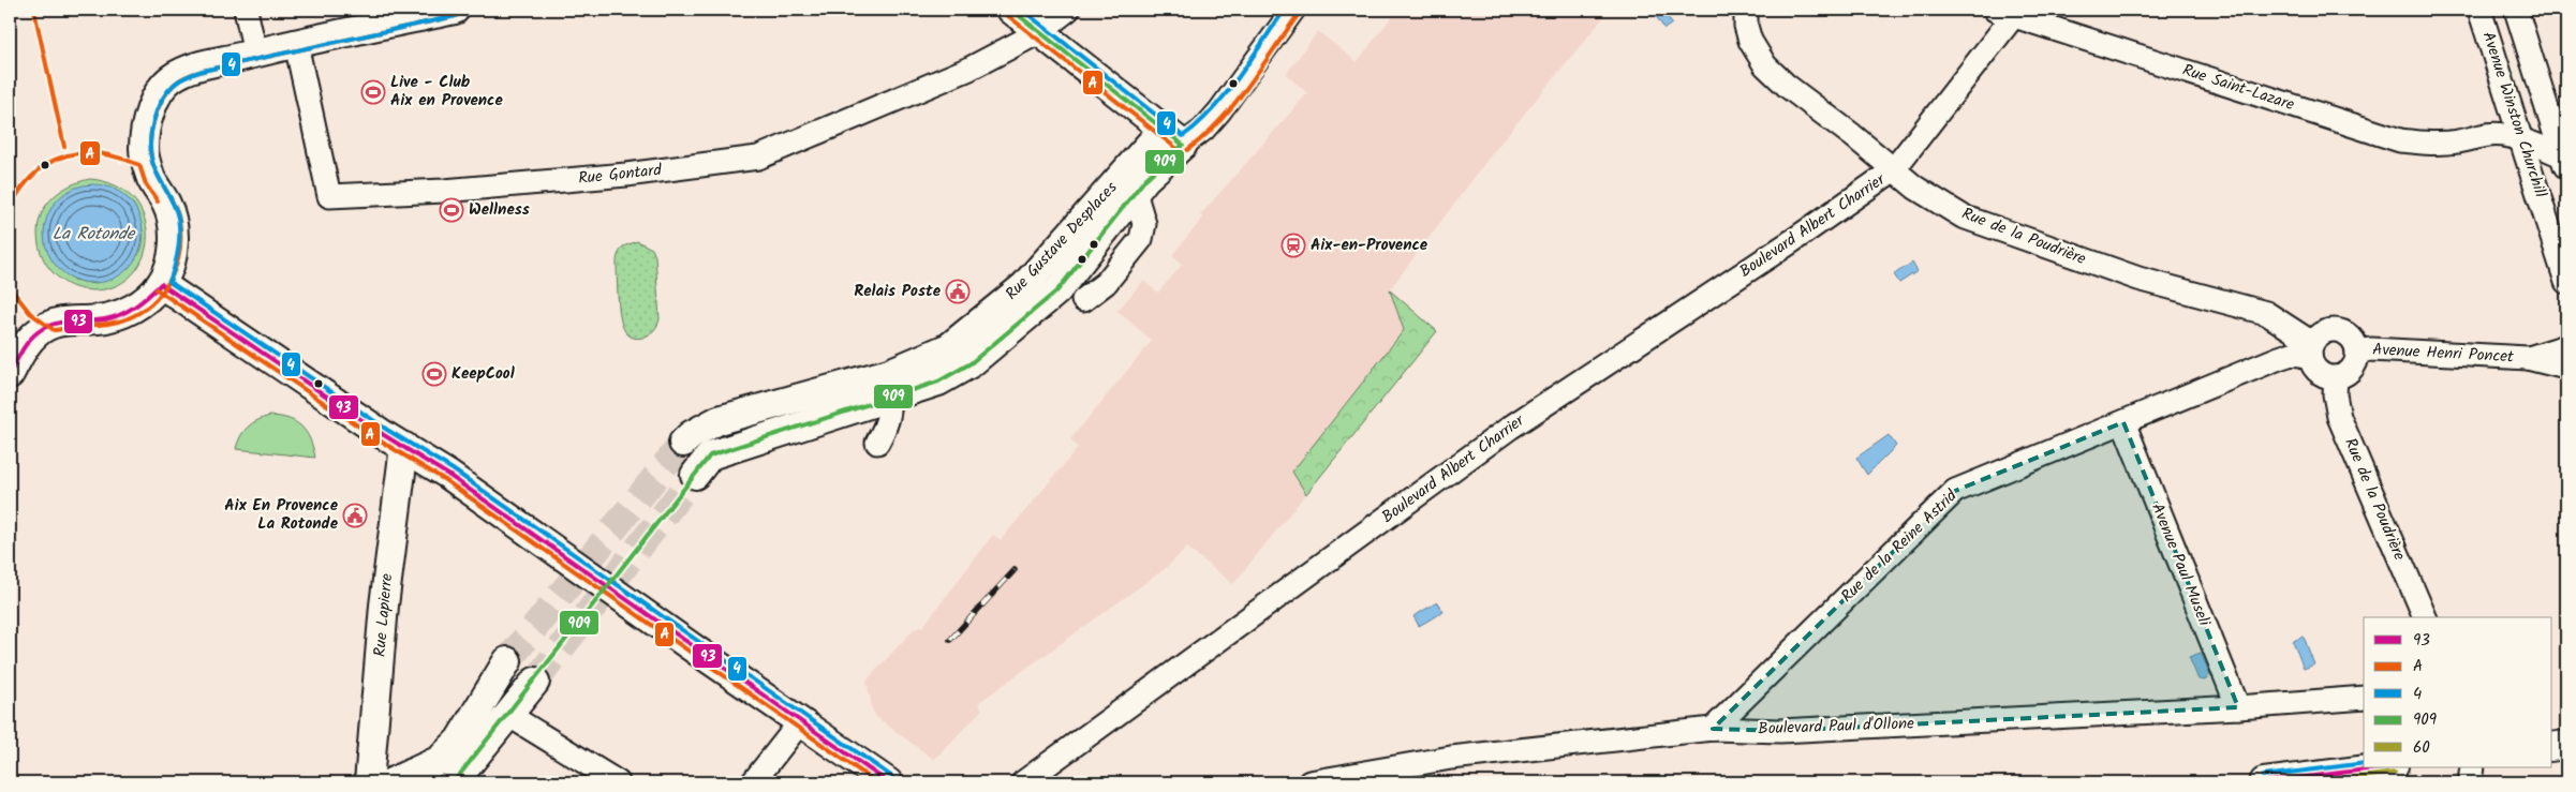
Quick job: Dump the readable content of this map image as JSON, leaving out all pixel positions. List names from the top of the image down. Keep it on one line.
{"streets":{"main road":["Rue Gustave Desplaces","Rue Lapierre"],"street":["Rue Saint-Lazare","Avenue Winston Churchill","Rue Gontard","Boulevard Albert Charrier","Rue de la Poudrière","Avenue Henri Poncet","Rue de la Reine Astrid","Avenue Paul Museli","Boulevard Paul d'Ollone"]},"crossings":[["Rue Saint-Lazare","Avenue Winston Churchill"],["Rue Saint-Lazare","Boulevard Albert Charrier"],["Boulevard Albert Charrier","Rue de la Poudrière"],["Rue de la Poudrière","Avenue Henri Poncet"],["Rue de la Poudrière","Rue de la Reine Astrid"],["Avenue Henri Poncet","Rue de la Reine Astrid"],["Rue de la Reine Astrid","Avenue Paul Museli"],["Rue de la Reine Astrid","Boulevard Paul d'Ollone"],["Avenue Paul Museli","Boulevard Paul d'Ollone"]],"water":["La Rotonde"],"places":{"sports":["Live - Club Aix en Provence","Wellness","KeepCool"],"station":["Aix-en-Provence"],"public building":["Relais Poste","Aix En Provence La Rotonde"]},"lines":["transit line 4","transit line 909","transit line A","transit line 93","transit line 60"],"legend":["93","A","4","909","60"]}
